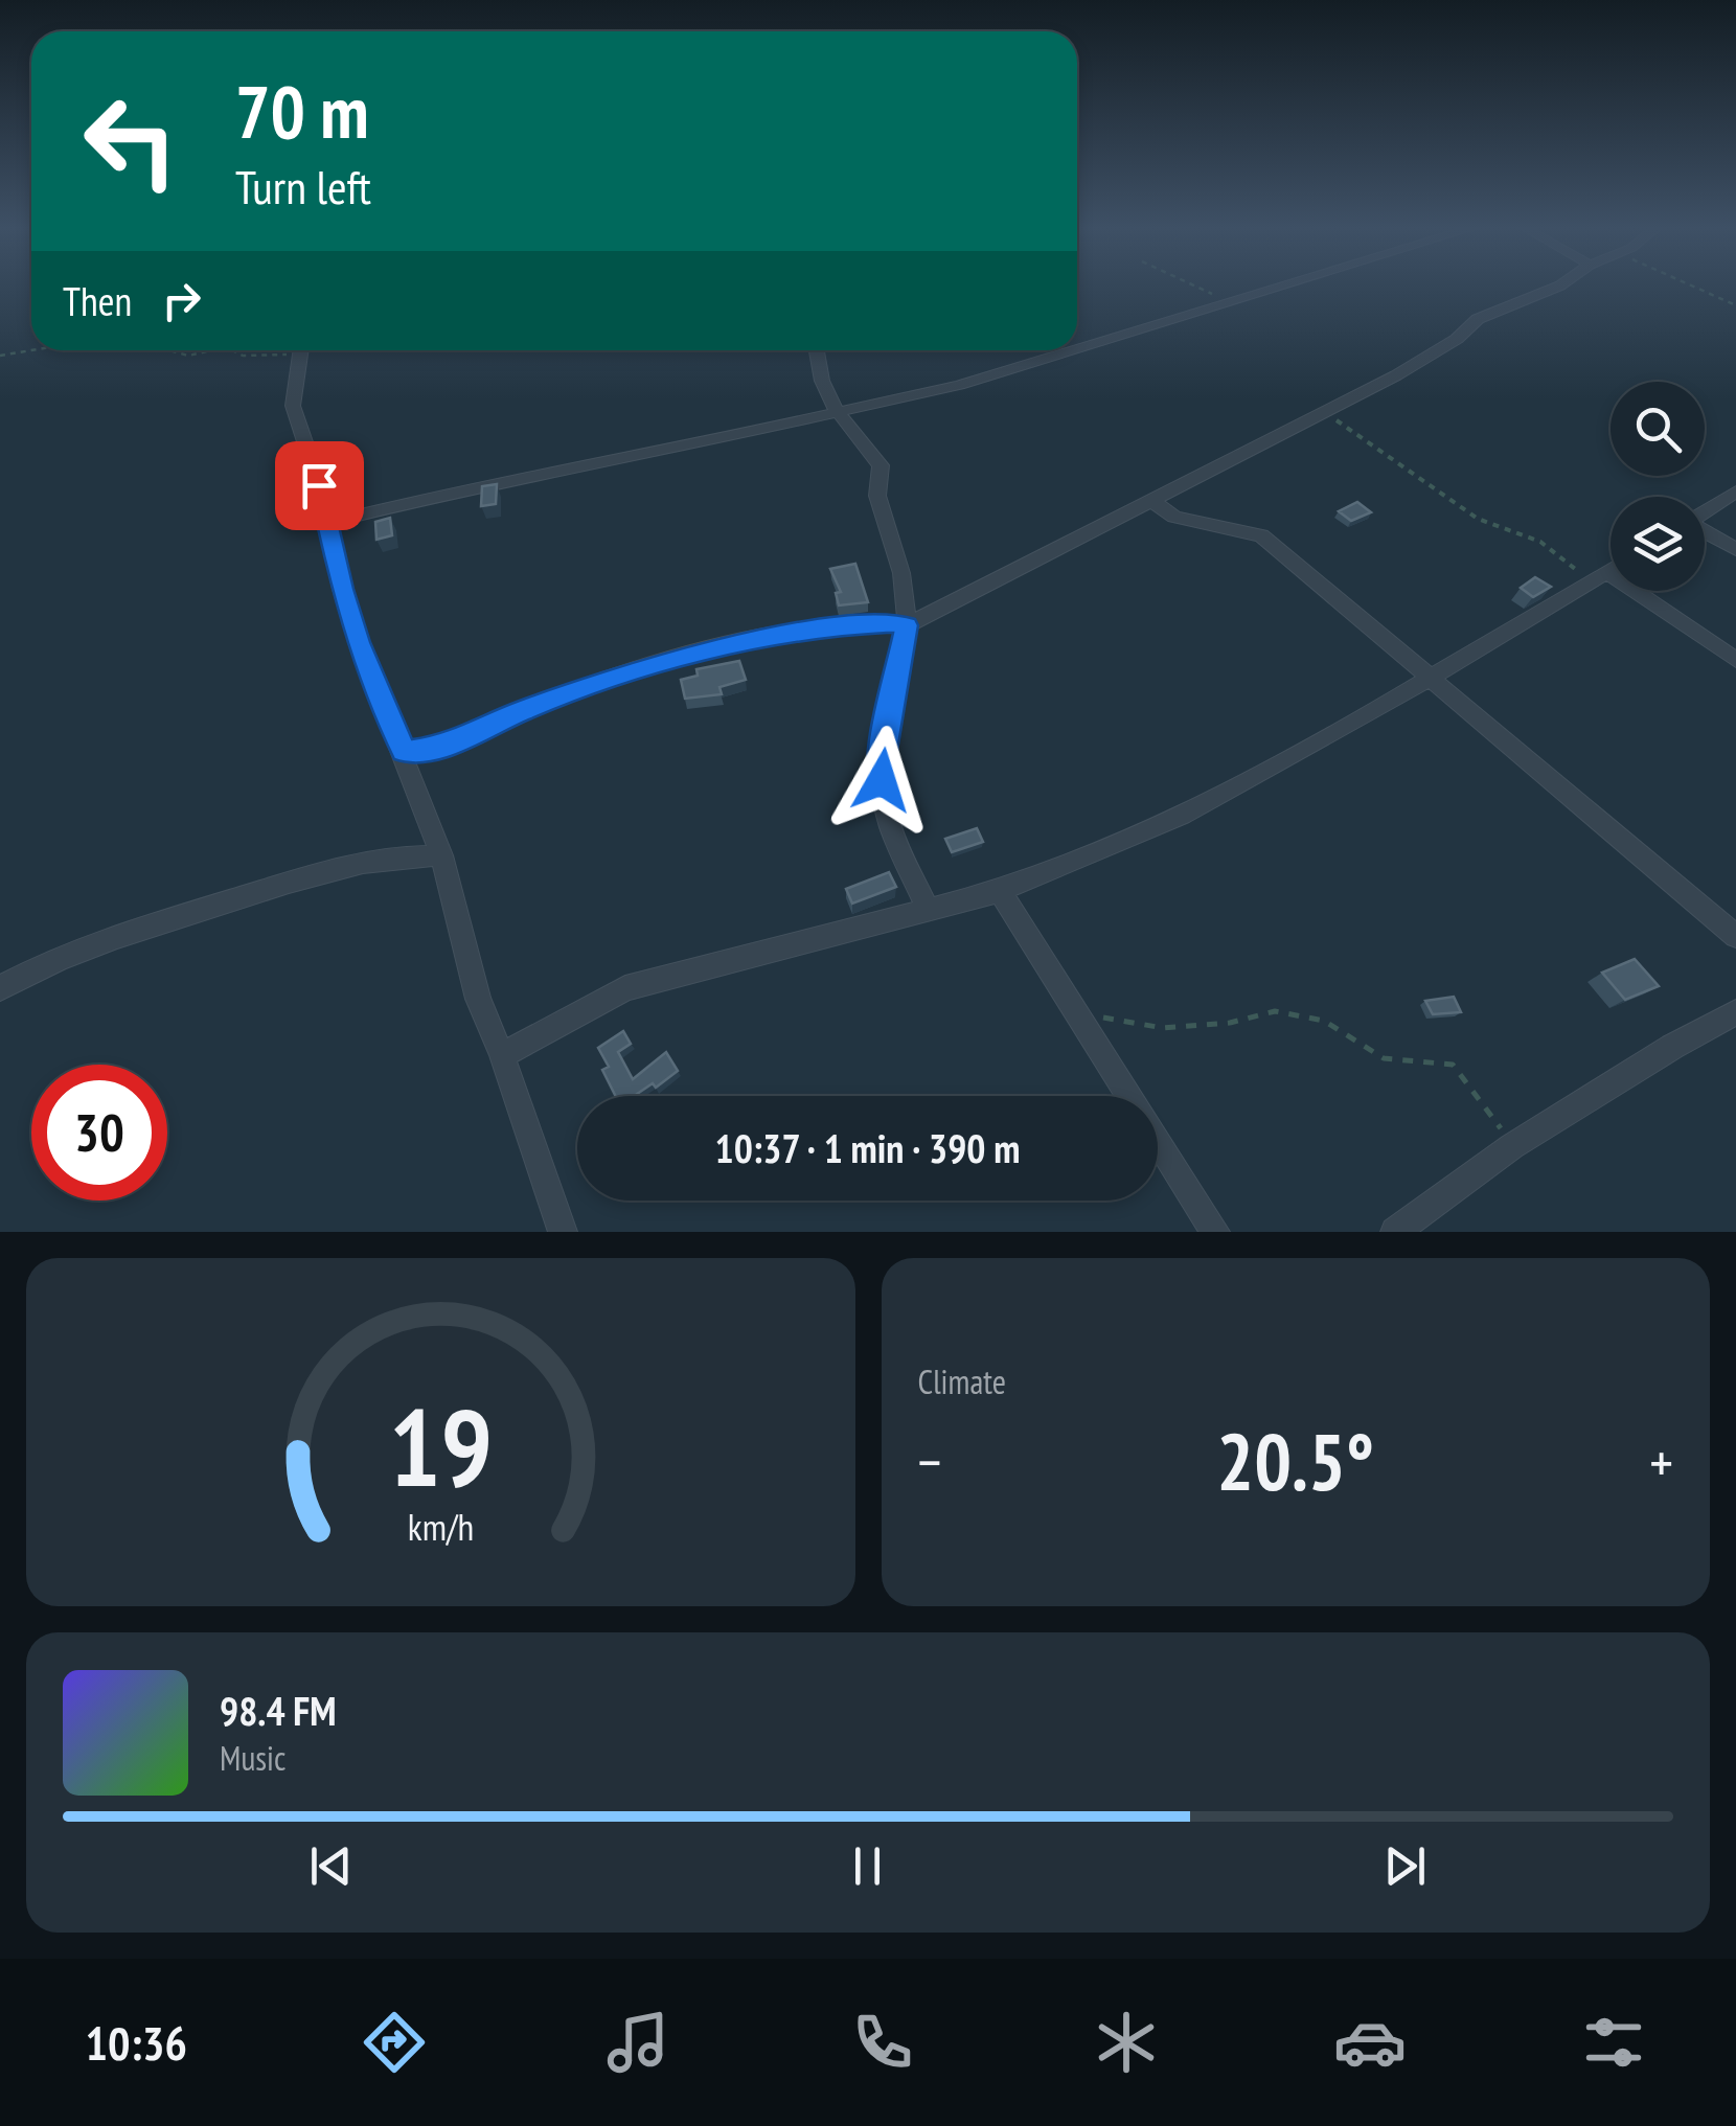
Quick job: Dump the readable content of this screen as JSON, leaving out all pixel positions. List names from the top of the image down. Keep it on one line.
{"page":{"turn":["70 m","Turn left"],"then":"Then","limit":"30","trip":"10:37 · 1 min · 390 m","tile":"Climate","heat":["−","20.5°","+"],"song":["98.4 FM","Music"],"tabs":"10:36","gauge":["19","km/h"]}}
